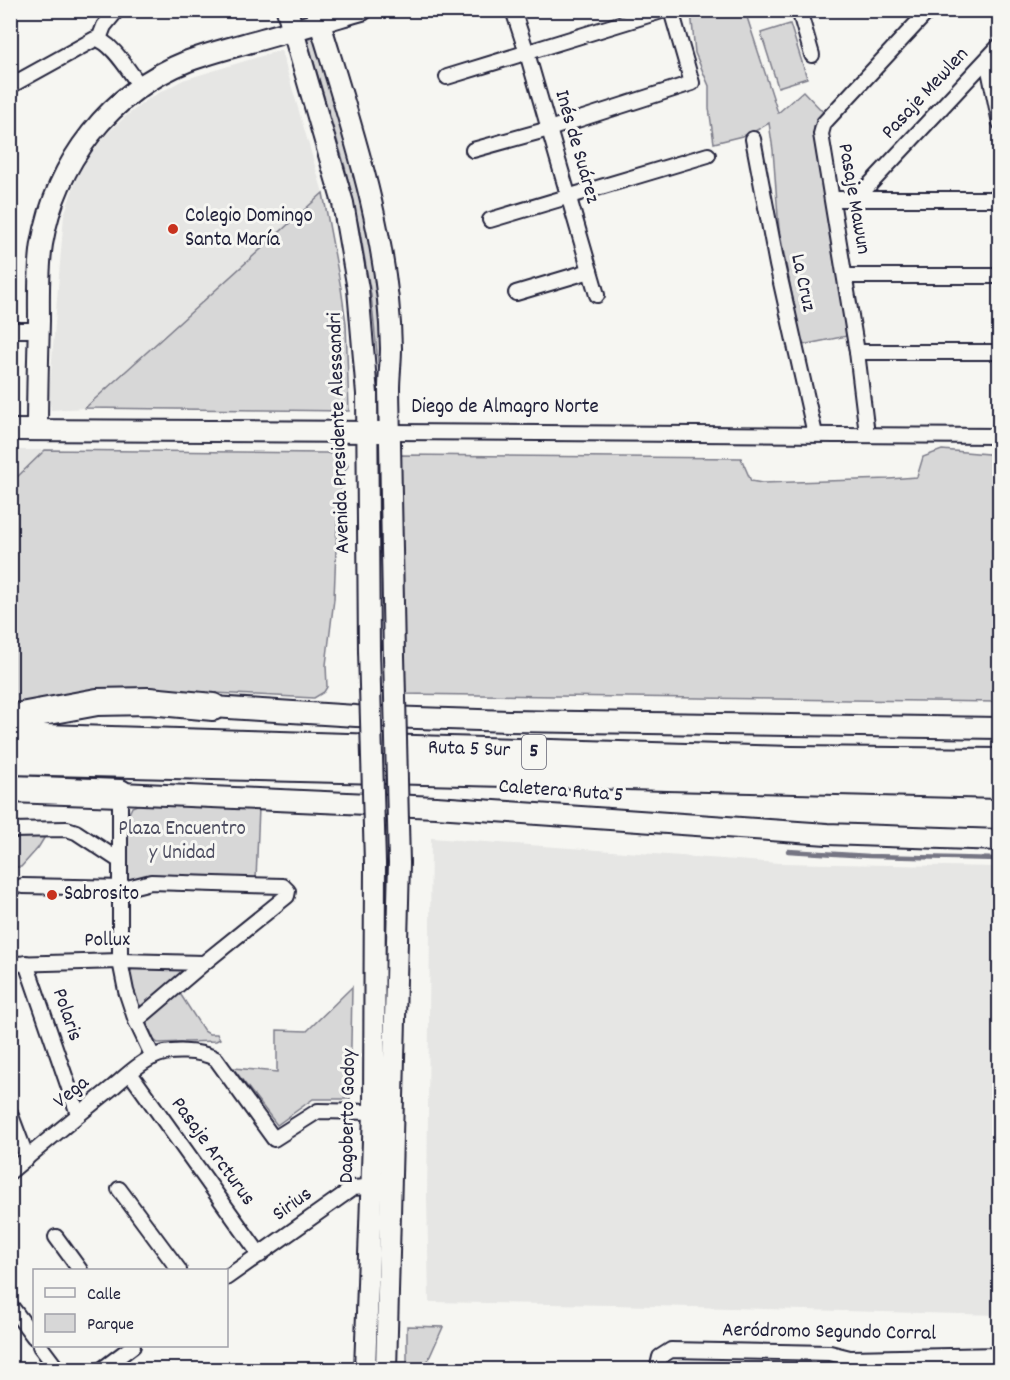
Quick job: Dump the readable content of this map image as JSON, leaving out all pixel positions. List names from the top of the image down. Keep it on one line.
{"streets":{"highway":["Ruta 5 Sur","5"],"main road":["Diego de Almagro Norte","Avenida Presidente Alessandri","Caletera Ruta 5","Dagoberto Godoy"],"street":["Pasaje Mewlen","Inés de Suárez","Pasaje Mawun","La Cruz","Pollux","Polaris","Vega","Pasaje Arcturus","Sirius","Aeródromo Segundo Corral"]},"crossings":[["Pasaje Mawun","Diego de Almagro Norte"],["La Cruz","Diego de Almagro Norte"],["Diego de Almagro Norte","Avenida Presidente Alessandri"],["Diego de Almagro Norte","Dagoberto Godoy"],["Avenida Presidente Alessandri","Dagoberto Godoy"],["Pollux","Polaris"],["Polaris","Vega"],["Vega","Pasaje Arcturus"],["Dagoberto Godoy","Sirius"],["Pasaje Arcturus","Sirius"]],"parks":["Plaza Encuentro y Unidad"],"places":["Colegio Domingo Santa María","Sabrosito"],"legend":["Calle","Parque"]}
